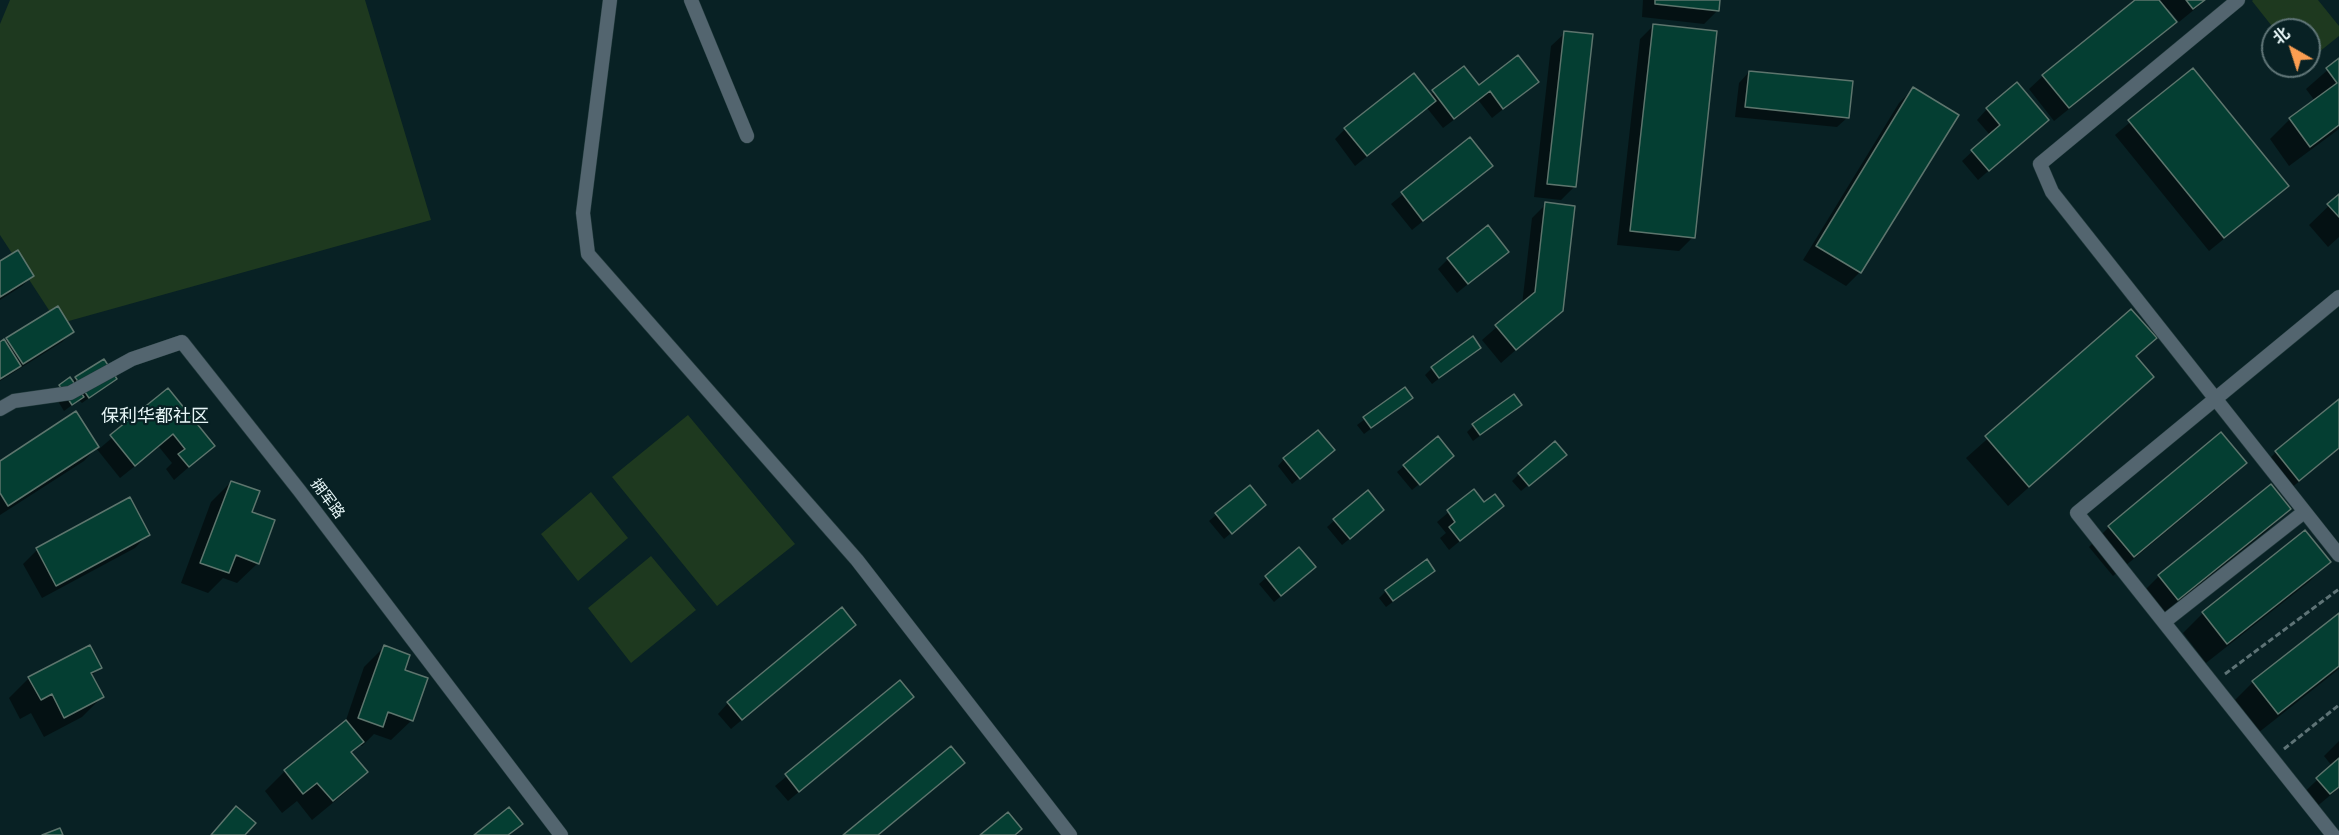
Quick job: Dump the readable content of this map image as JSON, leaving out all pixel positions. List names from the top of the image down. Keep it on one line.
{"streets":{"street":["拥军路"]},"districts":["保利华都社区"],"north":"top left"}
